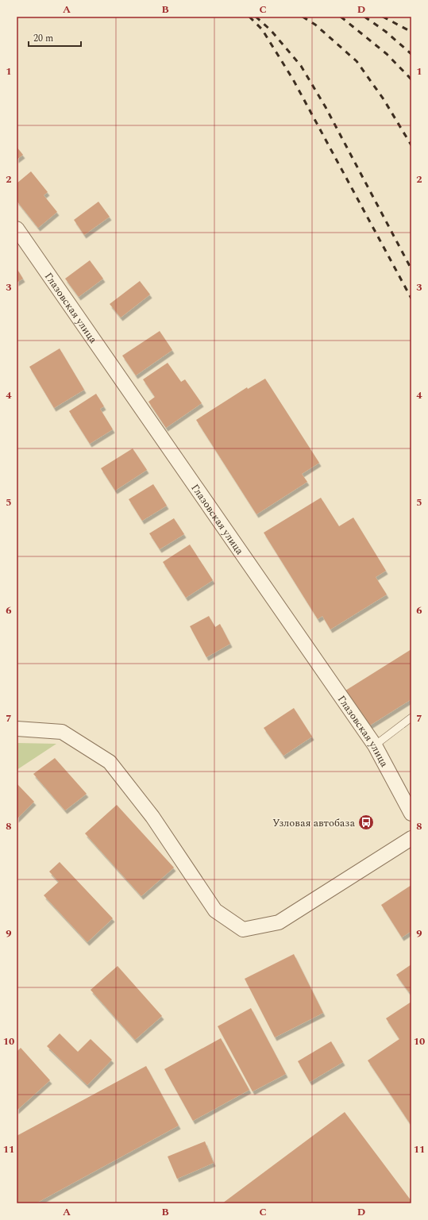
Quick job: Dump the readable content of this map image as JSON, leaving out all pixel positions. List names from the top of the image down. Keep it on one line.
{"streets":{"street":["Глазовская улица"]},"places":{"bus stop":["Узловая автобаза"]},"scale_bar":"20 m","grid":{"columns":["A","B","C","D"],"rows":["1","2","3","4","5","6","7","8","9","10","11"]}}
